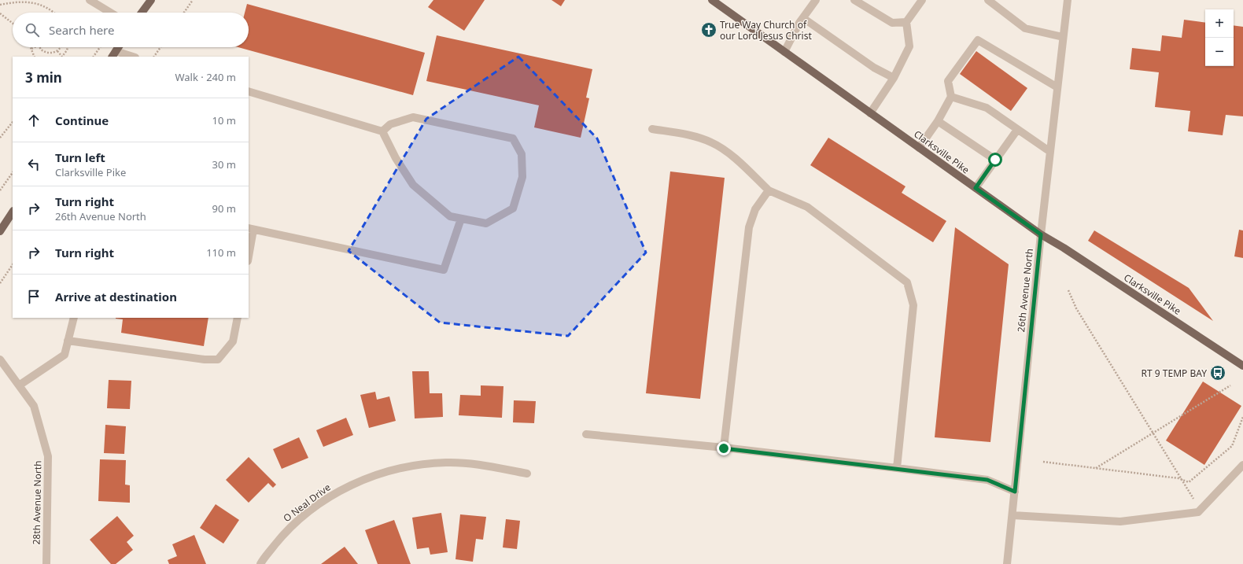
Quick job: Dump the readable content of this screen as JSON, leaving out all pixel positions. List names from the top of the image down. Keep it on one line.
{"streets":{"main road":["Clarksville Pike"],"street":["26th Avenue North","28th Avenue North","O Neal Drive"]},"crossings":[["Clarksville Pike","26th Avenue North"]],"places":{"church":["True Way Church of our Lord Jesus Christ"],"bus stop":["RT 9 TEMP BAY"]},"page":{"map_buttons":["+","−"],"search":"Search here","heading":["3 min","Walk · 240 m"],"list":[["Continue","10 m"],["Turn left","Clarksville Pike","30 m"],["Turn right","26th Avenue North","90 m"],["Turn right","110 m"],"Arrive at destination"]}}
